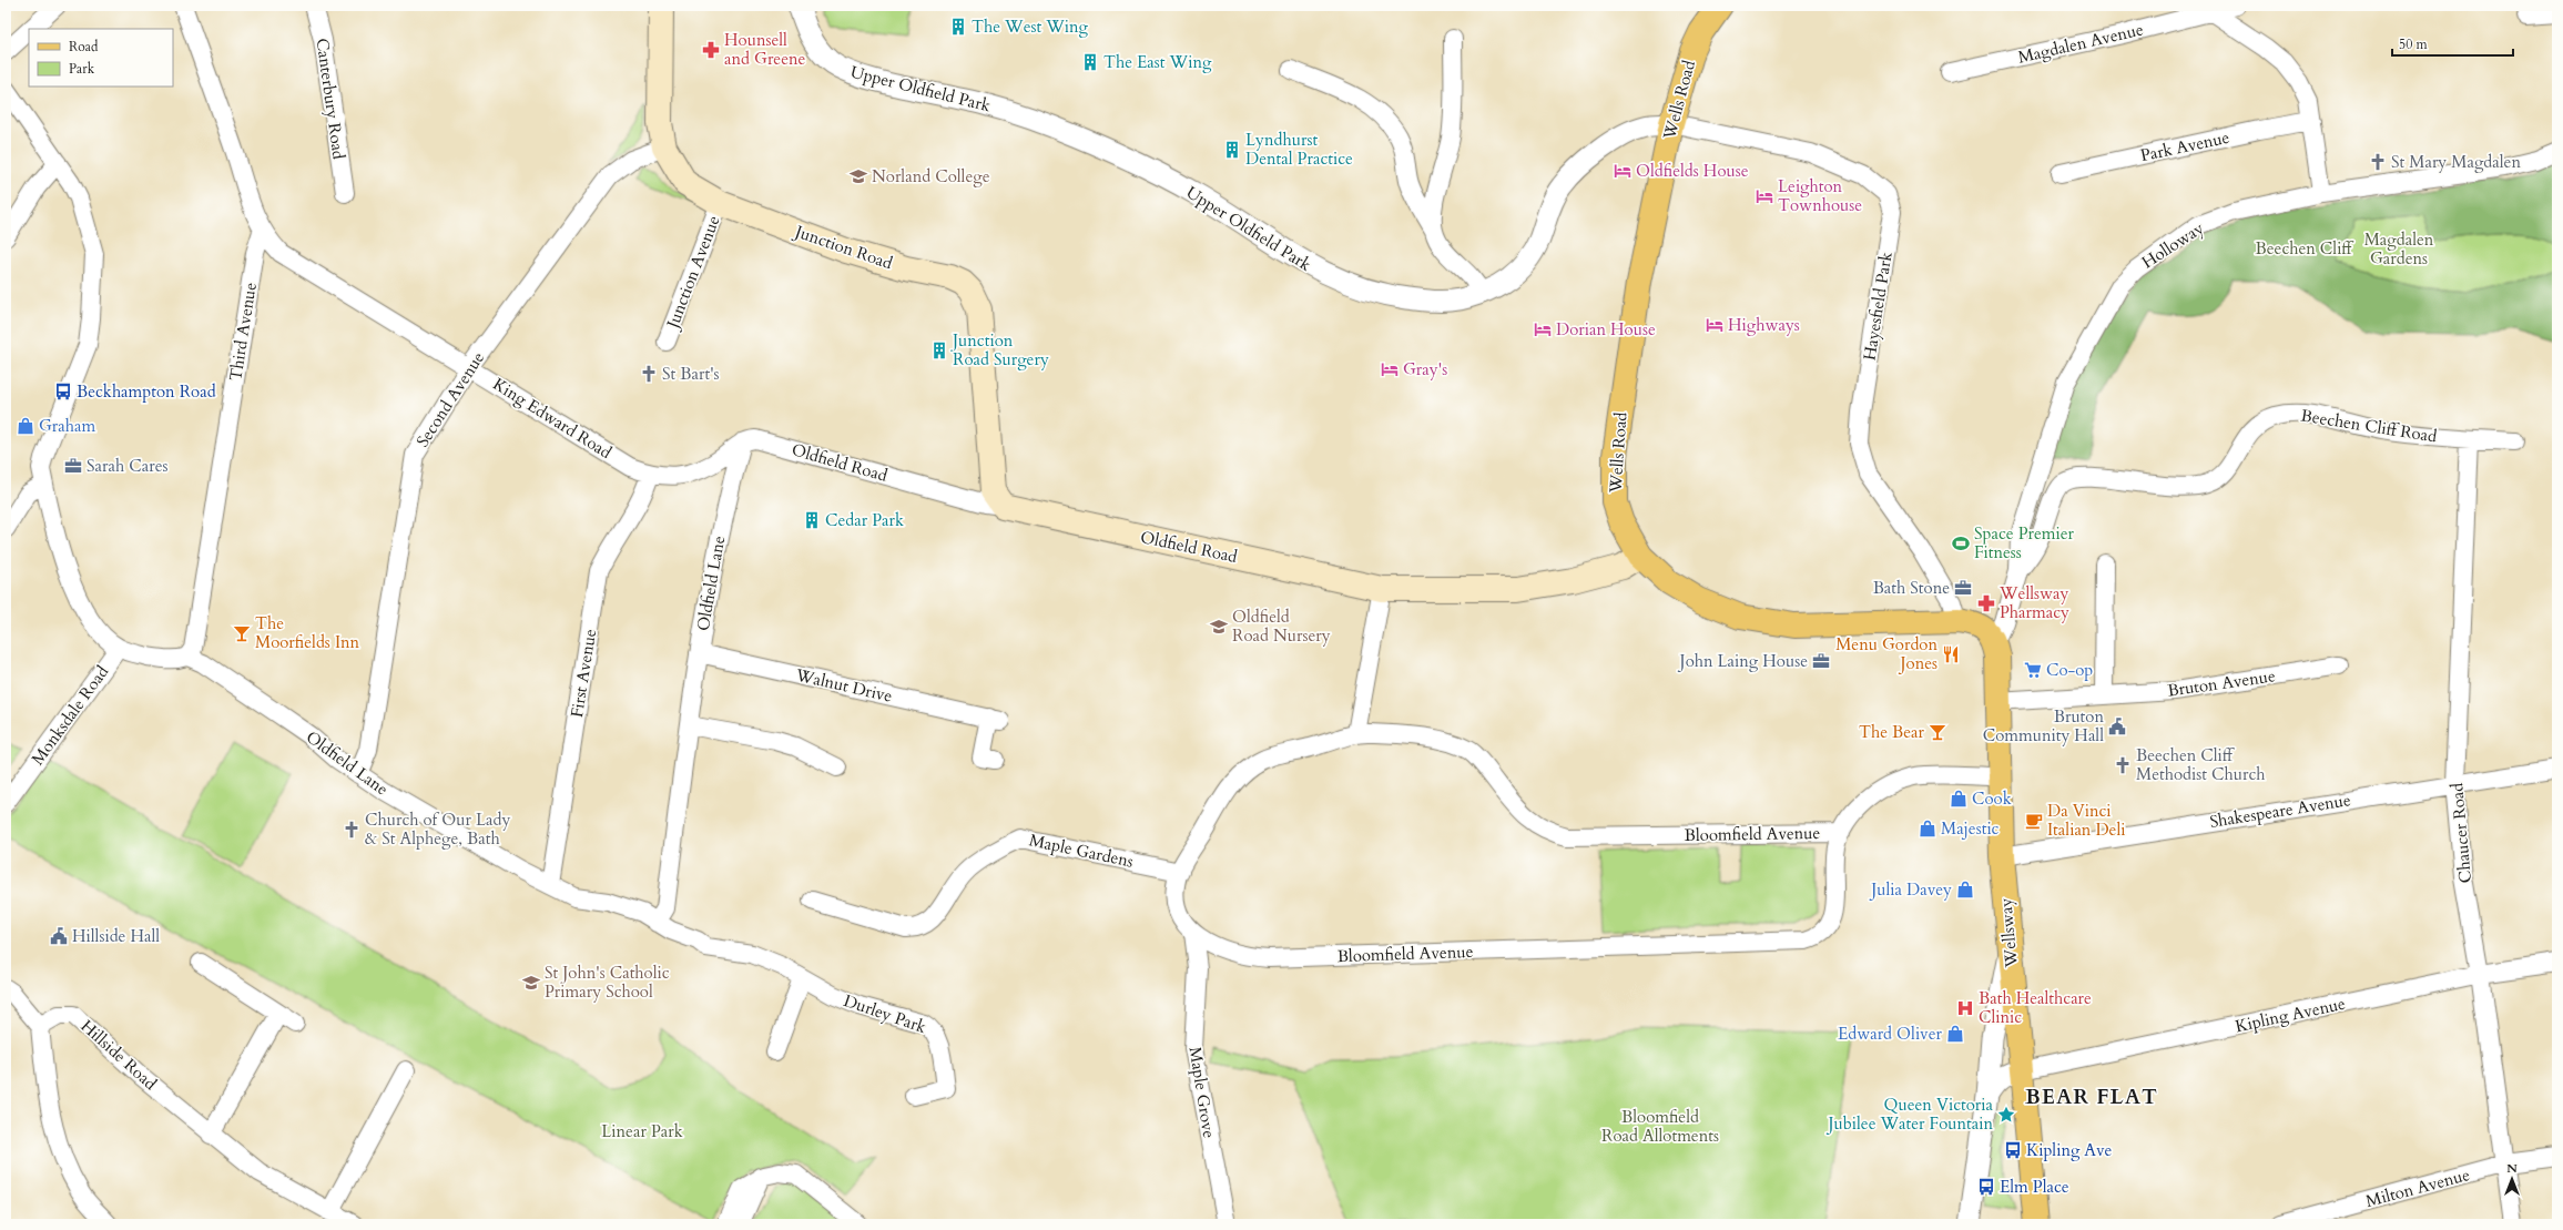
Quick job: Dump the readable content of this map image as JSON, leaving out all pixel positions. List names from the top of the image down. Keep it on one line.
{"streets":{"main road":["Wells Road","Junction Road","Oldfield Road","Wellsway"],"street":["Magdalen Avenue","Upper Oldfield Park","Canterbury Road","Park Avenue","Holloway","Junction Avenue","Hayesfield Park","Third Avenue","Second Avenue","King Edward Road","Beechen Cliff Road","Oldfield Lane","First Avenue","Bruton Avenue","Walnut Drive","Monksdale Road","Shakespeare Avenue","Chaucer Road","Bloomfield Avenue","Maple Gardens","Durley Park","Kipling Avenue","Hillside Road","Maple Grove","Milton Avenue"]},"crossings":[["Upper Oldfield Park","Wells Road"],["Upper Oldfield Park","Hayesfield Park"],["Wells Road","Hayesfield Park"],["Wells Road","Oldfield Road"],["Wells Road","Wellsway"],["Holloway","Beechen Cliff Road"],["Junction Road","Junction Avenue"],["Junction Road","Second Avenue"],["Junction Road","Oldfield Road"],["Third Avenue","King Edward Road"],["Third Avenue","Oldfield Lane"],["Second Avenue","King Edward Road"],["Second Avenue","Oldfield Lane"],["King Edward Road","Oldfield Road"],["King Edward Road","Oldfield Lane"],["King Edward Road","First Avenue"],["Beechen Cliff Road","Chaucer Road"],["Oldfield Road","Oldfield Lane"],["Oldfield Lane","First Avenue"],["Oldfield Lane","Walnut Drive"],["Oldfield Lane","Durley Park"],["Bruton Avenue","Wellsway"],["Shakespeare Avenue","Chaucer Road"],["Shakespeare Avenue","Wellsway"],["Chaucer Road","Kipling Avenue"],["Chaucer Road","Milton Avenue"],["Bloomfield Avenue","Maple Gardens"],["Bloomfield Avenue","Wellsway"],["Bloomfield Avenue","Maple Grove"],["Wellsway","Kipling Avenue"]],"districts":["BEAR FLAT"],"parks":["Magdalen Gardens","Beechen Cliff","Bloomfield Road Allotments","Linear Park"],"places":{"building":["The West Wing","The East Wing","Lyndhurst Dental Practice","Junction Road Surgery","Cedar Park"],"pharmacy":["Hounsell and Greene","Wellsway Pharmacy"],"church":["St Mary Magdalen","St Bart's","Beechen Cliff Methodist Church","Church of Our Lady & St Alphege, Bath"],"hotel":["Oldfields House","Leighton Townhouse","Highways","Dorian House","Gray's"],"school or university":["Norland College","Oldfield Road Nursery","St John's Catholic Primary School"],"bus stop":["Beckhampton Road","Kipling Ave","Elm Place"],"shop":["Graham","Cook","Majestic","Julia Davey","Edward Oliver"],"office":["Sarah Cares","Bath Stone","John Laing House"],"sports":["Space Premier Fitness"],"bar":["The Moorfields Inn","The Bear"],"restaurant":["Menu Gordon Jones"],"supermarket":["Co-op"],"public building":["Bruton Community Hall","Hillside Hall"],"cafe":["Da Vinci Italian Deli"],"hospital":["Bath Healthcare Clinic"],"place":["Queen Victoria Jubilee Water Fountain"]},"legend":["Road","Park"],"scale_bar":"50 m","north":"top"}
